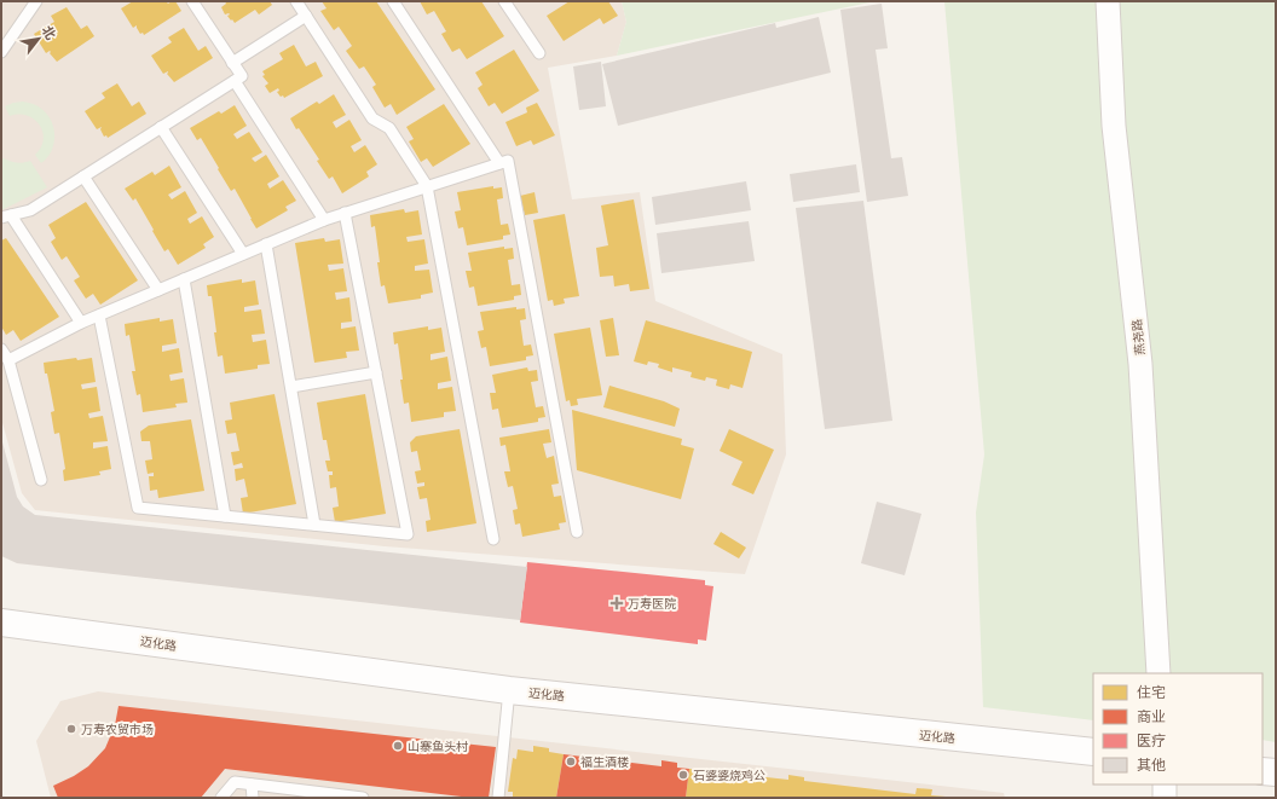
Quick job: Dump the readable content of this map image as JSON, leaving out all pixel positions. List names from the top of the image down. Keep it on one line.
{"streets":{"street":["燕尧路","迈化路"]},"places":{"health":["万寿医院"],"other":["万寿农贸市场","山寨鱼头村","福生酒楼","石婆婆烧鸡公"]},"legend":["住宅","商业","医疗","其他"],"north":"top right"}
